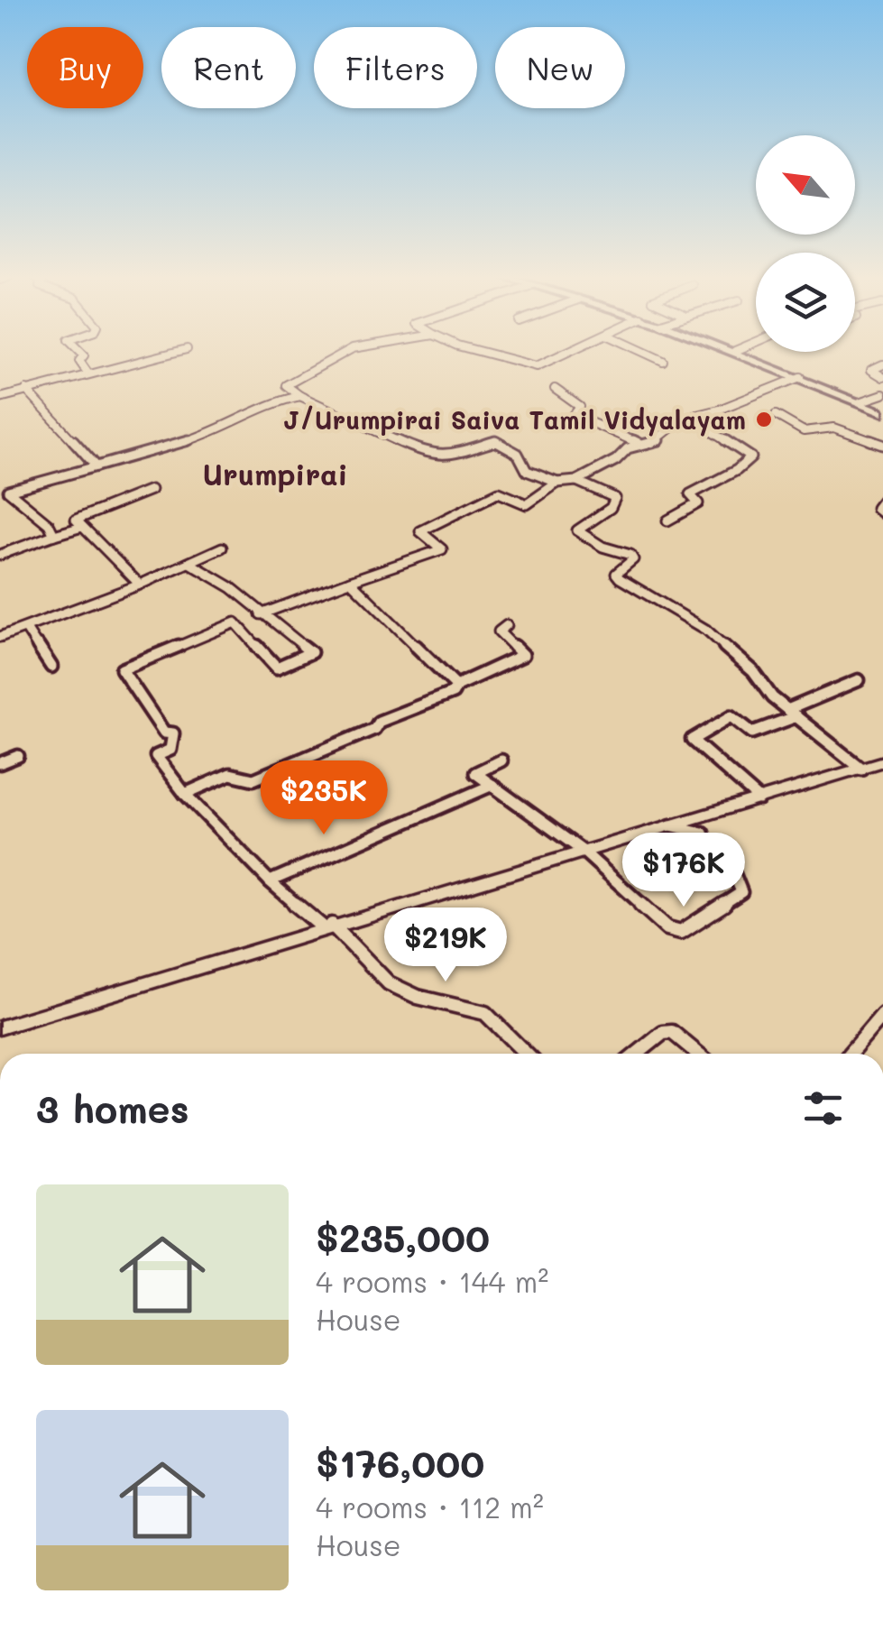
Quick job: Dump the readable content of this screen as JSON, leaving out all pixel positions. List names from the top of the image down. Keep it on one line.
{"districts":["Urumpirai"],"places":["J/Urumpirai Saiva Tamil Vidyalayam"],"north":"top left","page":{"chip":["Buy","Rent","Filters","New"],"price":["$235K","$176K","$219K"],"heading":"3 homes","list":[{"name":"$235,000","note":"4 rooms · 144 m² · House"},{"name":"$176,000","note":"4 rooms · 112 m² · House"}]}}
